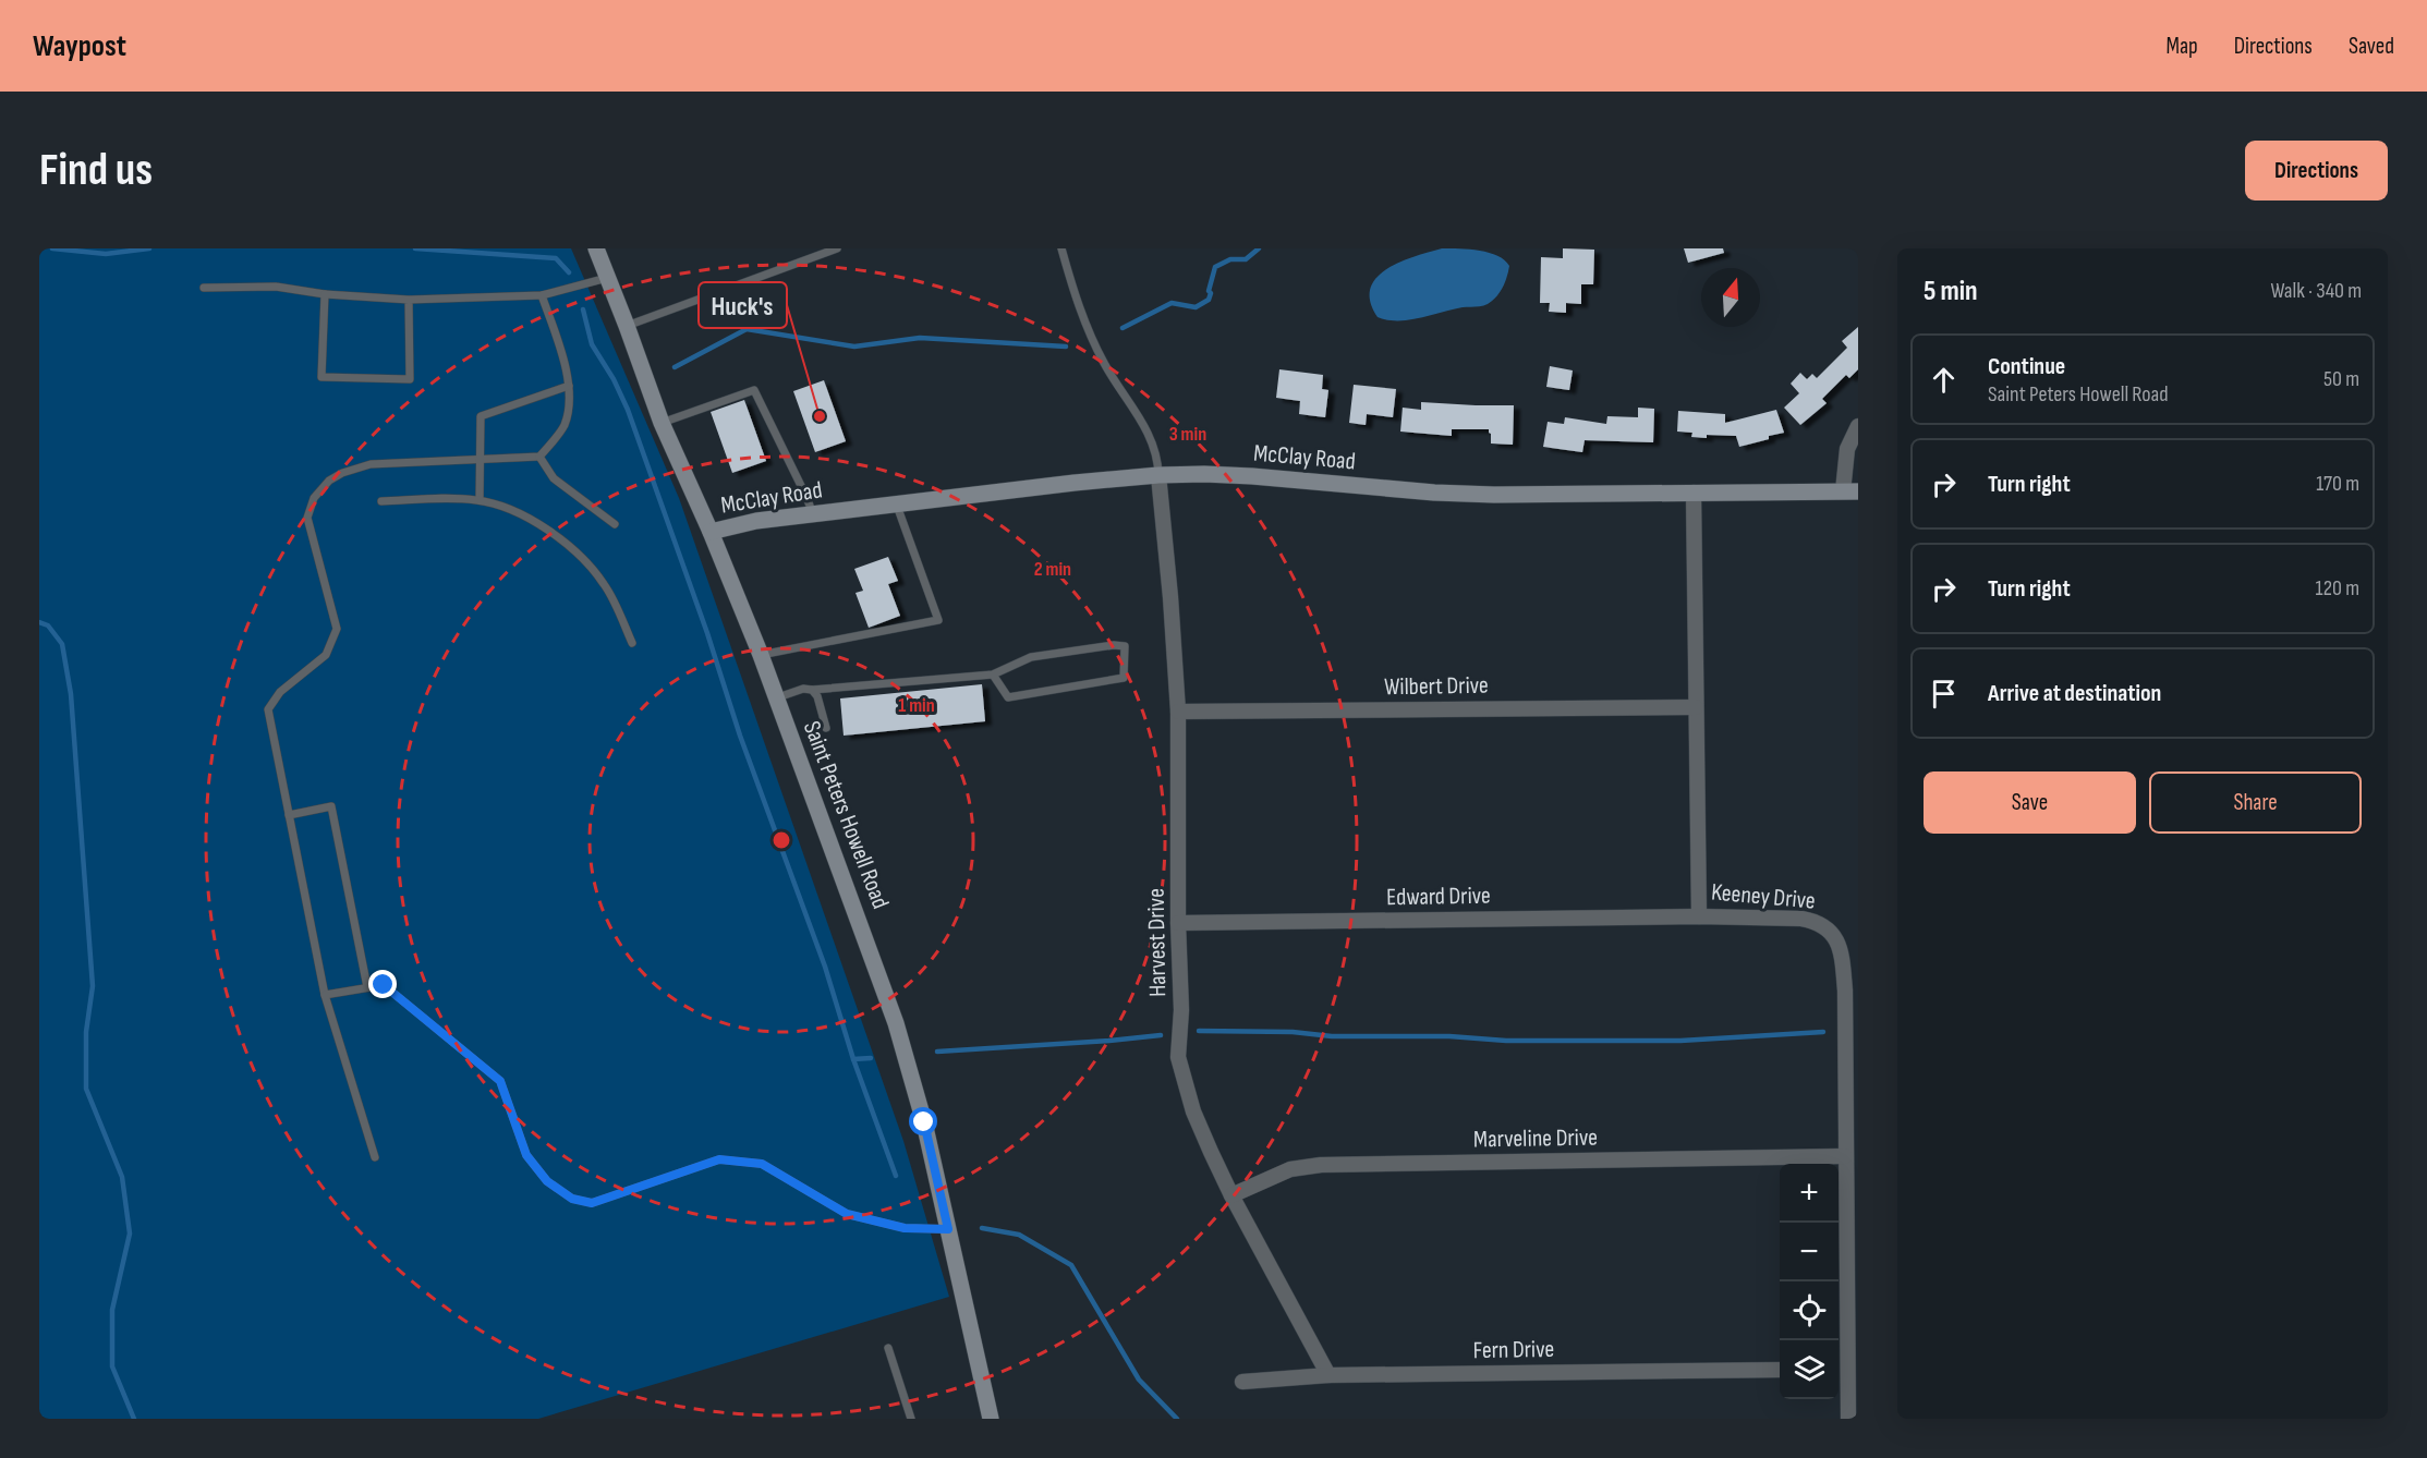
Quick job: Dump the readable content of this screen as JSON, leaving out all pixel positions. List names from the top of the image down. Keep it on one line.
{"streets":{"main road":["McClay Road","Saint Peters Howell Road"],"street":["Wilbert Drive","Edward Drive","Keeney Drive","Harvest Drive","Marveline Drive","Fern Drive"]},"crossings":[["McClay Road","Saint Peters Howell Road"],["McClay Road","Keeney Drive"],["McClay Road","Harvest Drive"],["Wilbert Drive","Keeney Drive"],["Wilbert Drive","Harvest Drive"],["Edward Drive","Keeney Drive"],["Edward Drive","Harvest Drive"],["Keeney Drive","Marveline Drive"],["Harvest Drive","Marveline Drive"],["Harvest Drive","Fern Drive"]],"places":["Huck's"],"north":"top","page":{"header":"Waypost","nav":["Map","Directions","Saved"],"buttons":["Directions",["Save","Share"]],"title":"Find us","heading":["5 min","Walk · 340 m"],"list":[["Continue","Saint Peters Howell Road","50 m"],["Turn right","170 m"],["Turn right","120 m"],"Arrive at destination"],"map_buttons":["+","−"]},"rings":["3 min","2 min","1 min"]}
